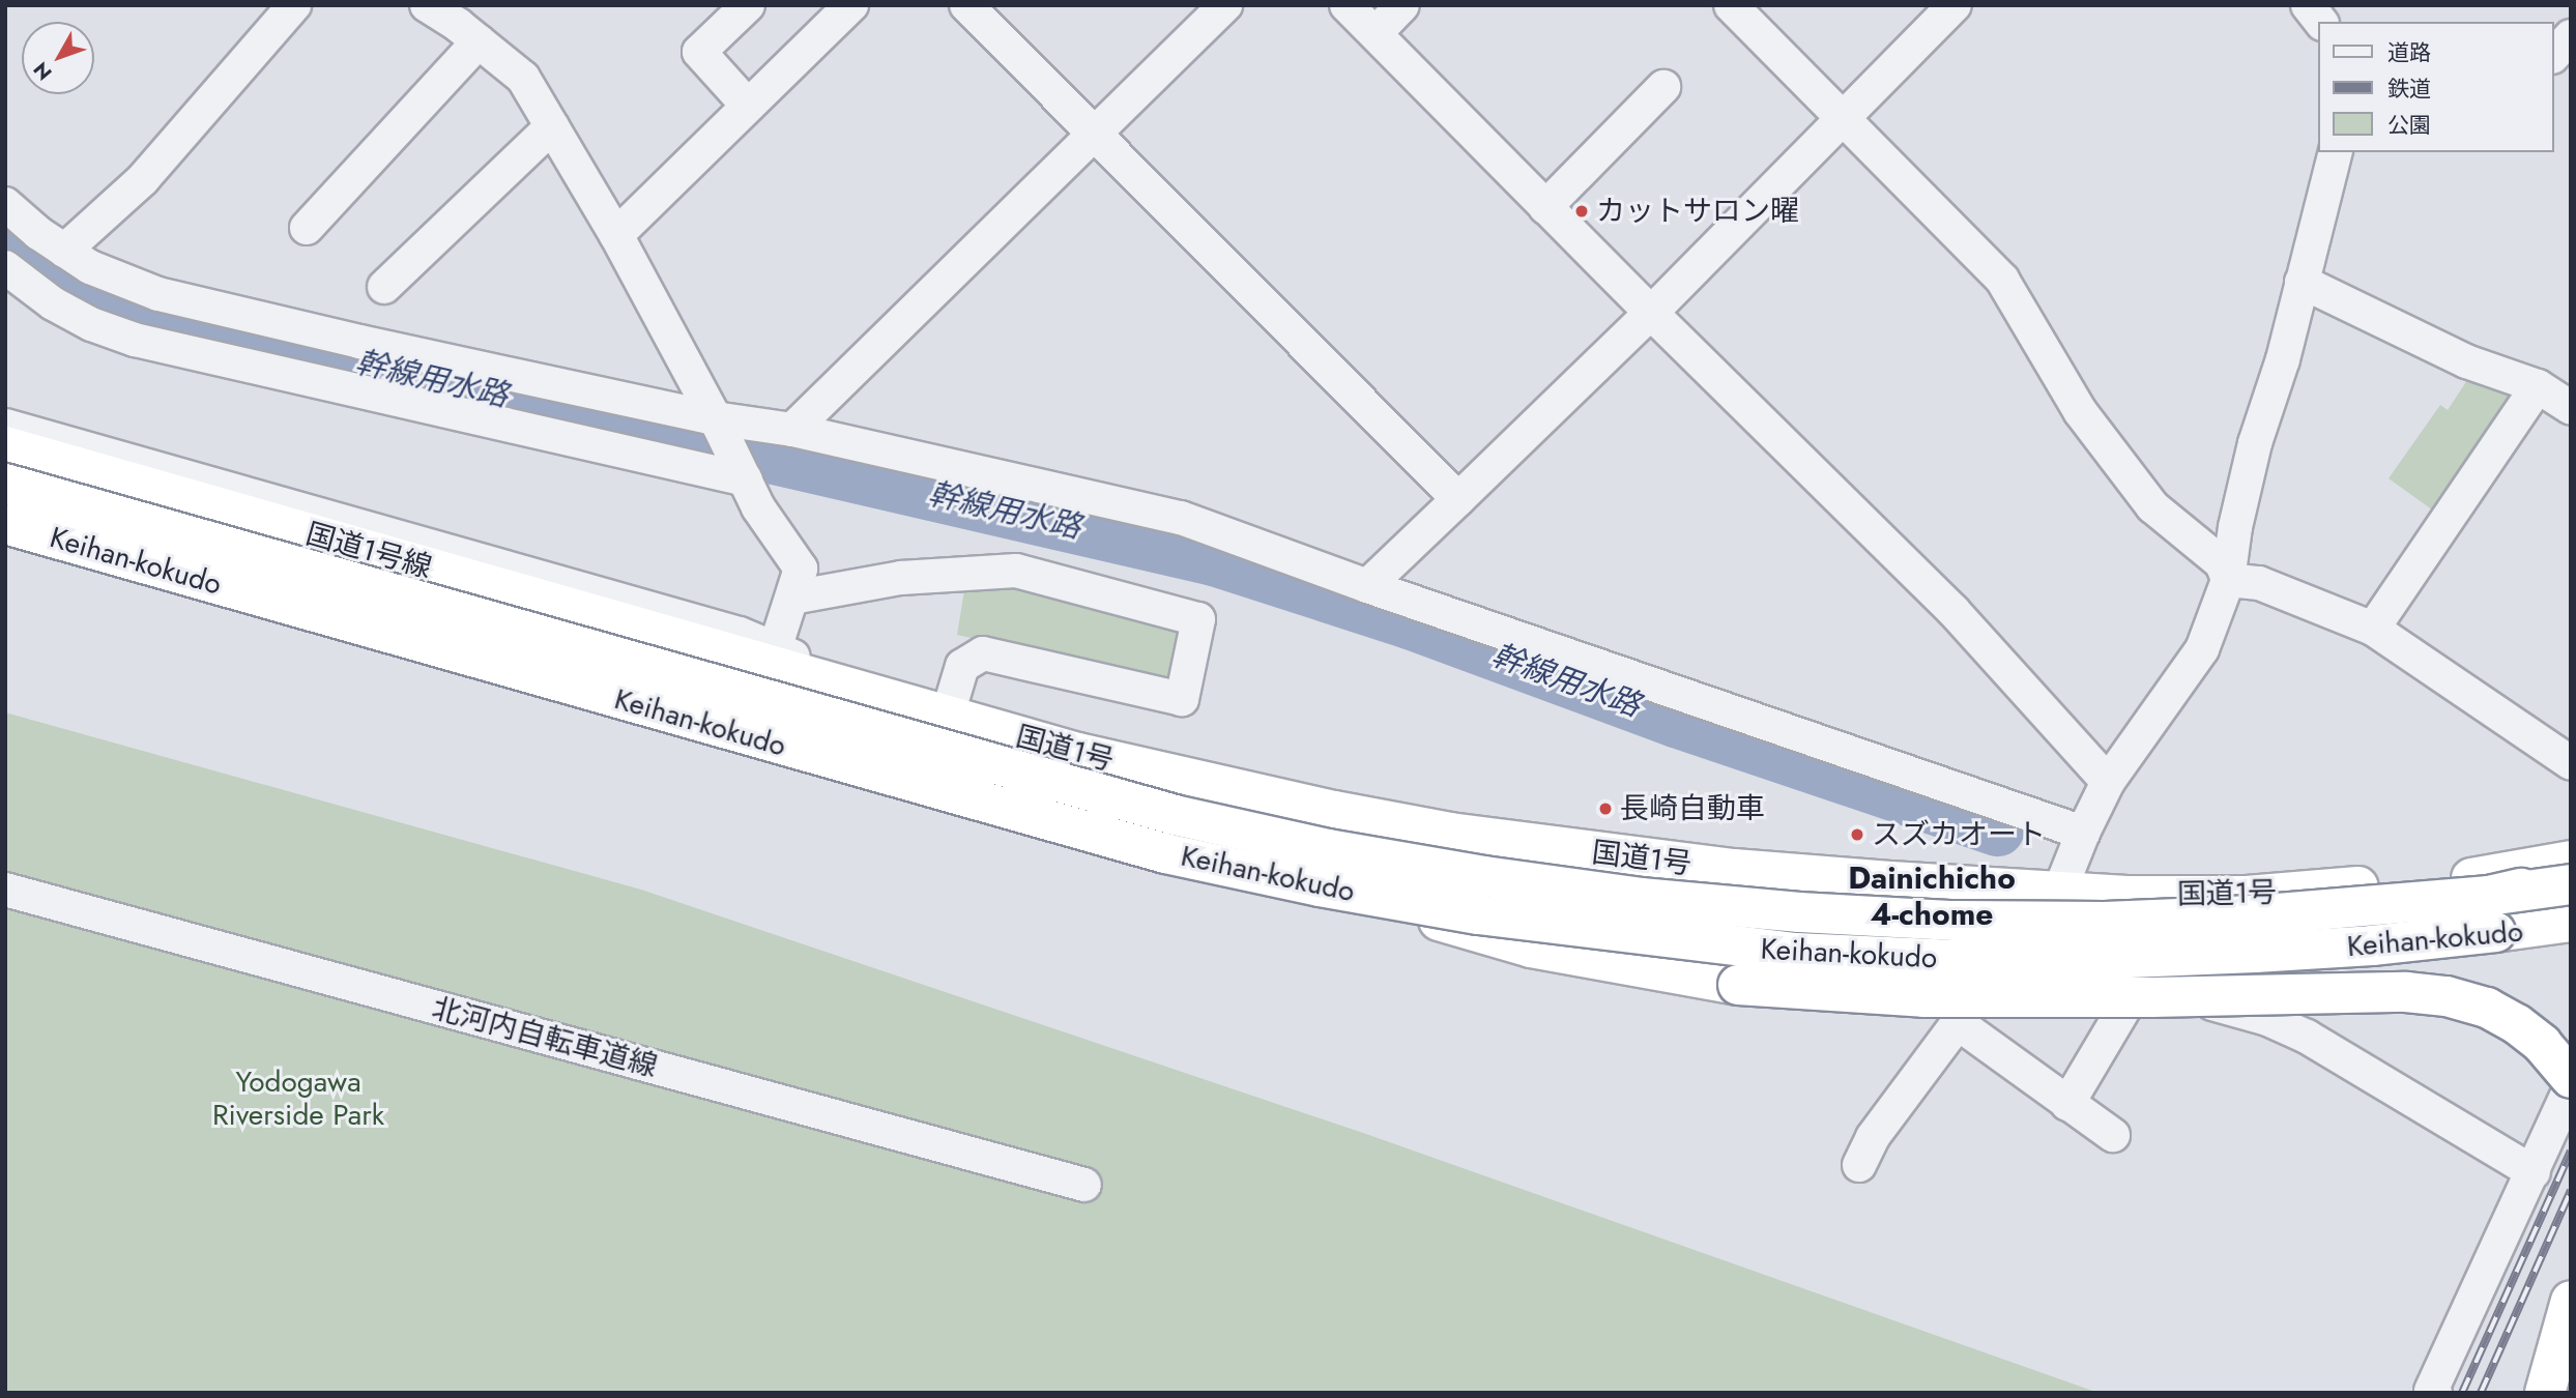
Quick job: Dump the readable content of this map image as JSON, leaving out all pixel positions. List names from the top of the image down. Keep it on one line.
{"streets":{"highway":["国道1号線","Keihan-kokudo","国道1号"],"street":["北河内自転車道線"]},"crossings":[["国道1号線","国道1号"]],"districts":["Dainichicho 4-chome"],"water":["幹線用水路"],"parks":["Yodogawa Riverside Park"],"places":["カットサロン曜","長崎自動車","スズカオート"],"legend":["道路","鉄道","公園"],"north":"bottom left"}
